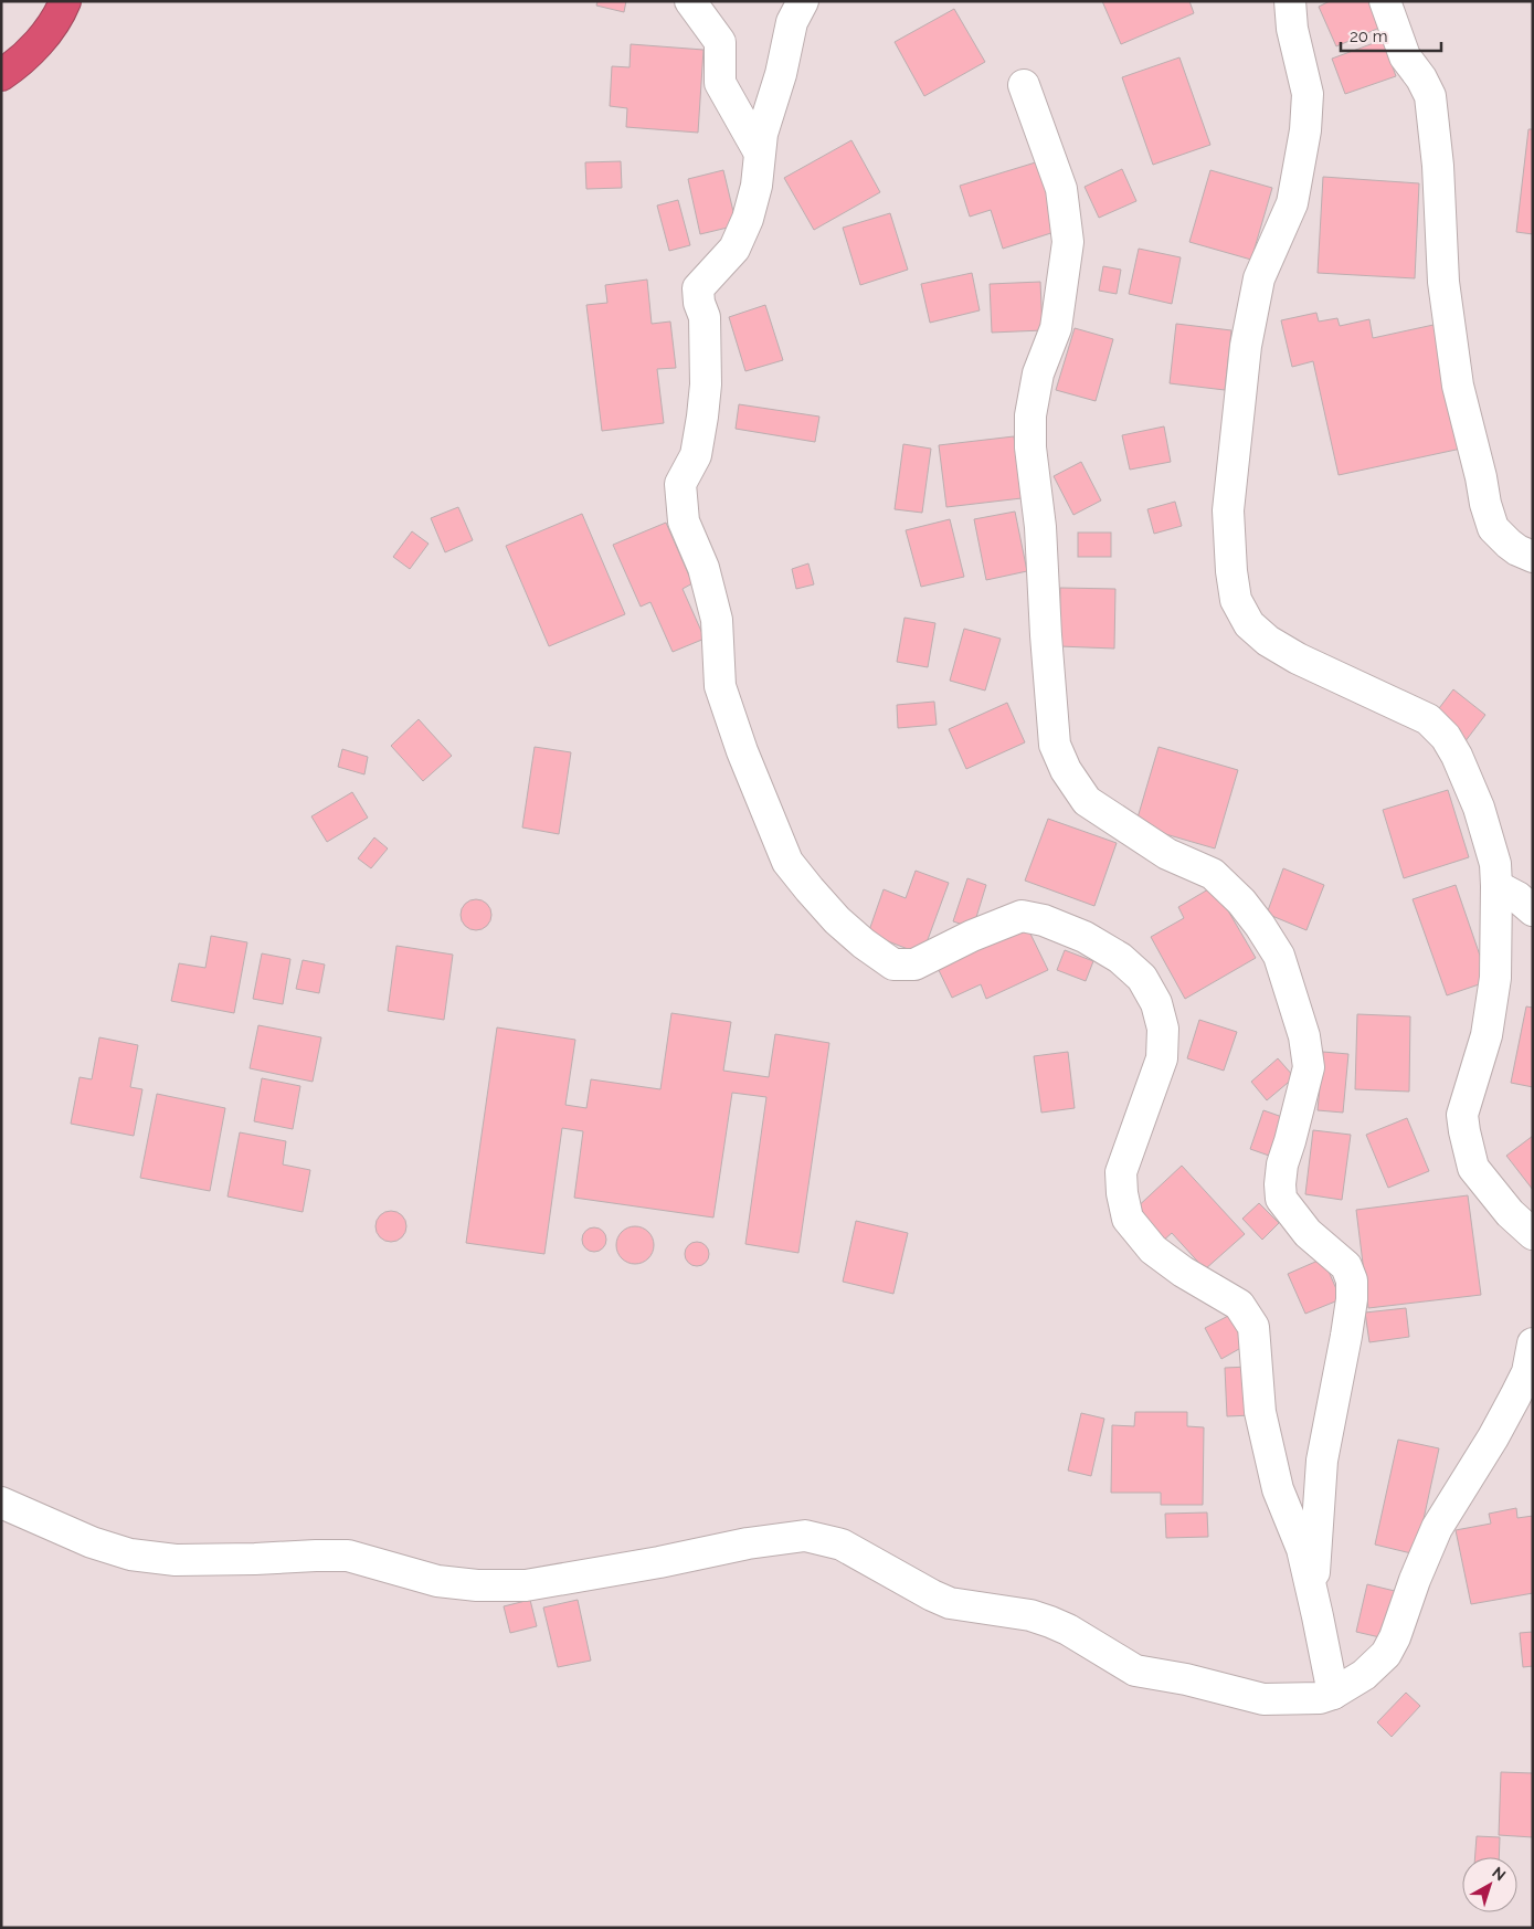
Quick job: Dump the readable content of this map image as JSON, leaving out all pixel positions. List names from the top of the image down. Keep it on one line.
{"scale_bar":"20 m","north":"top right"}
